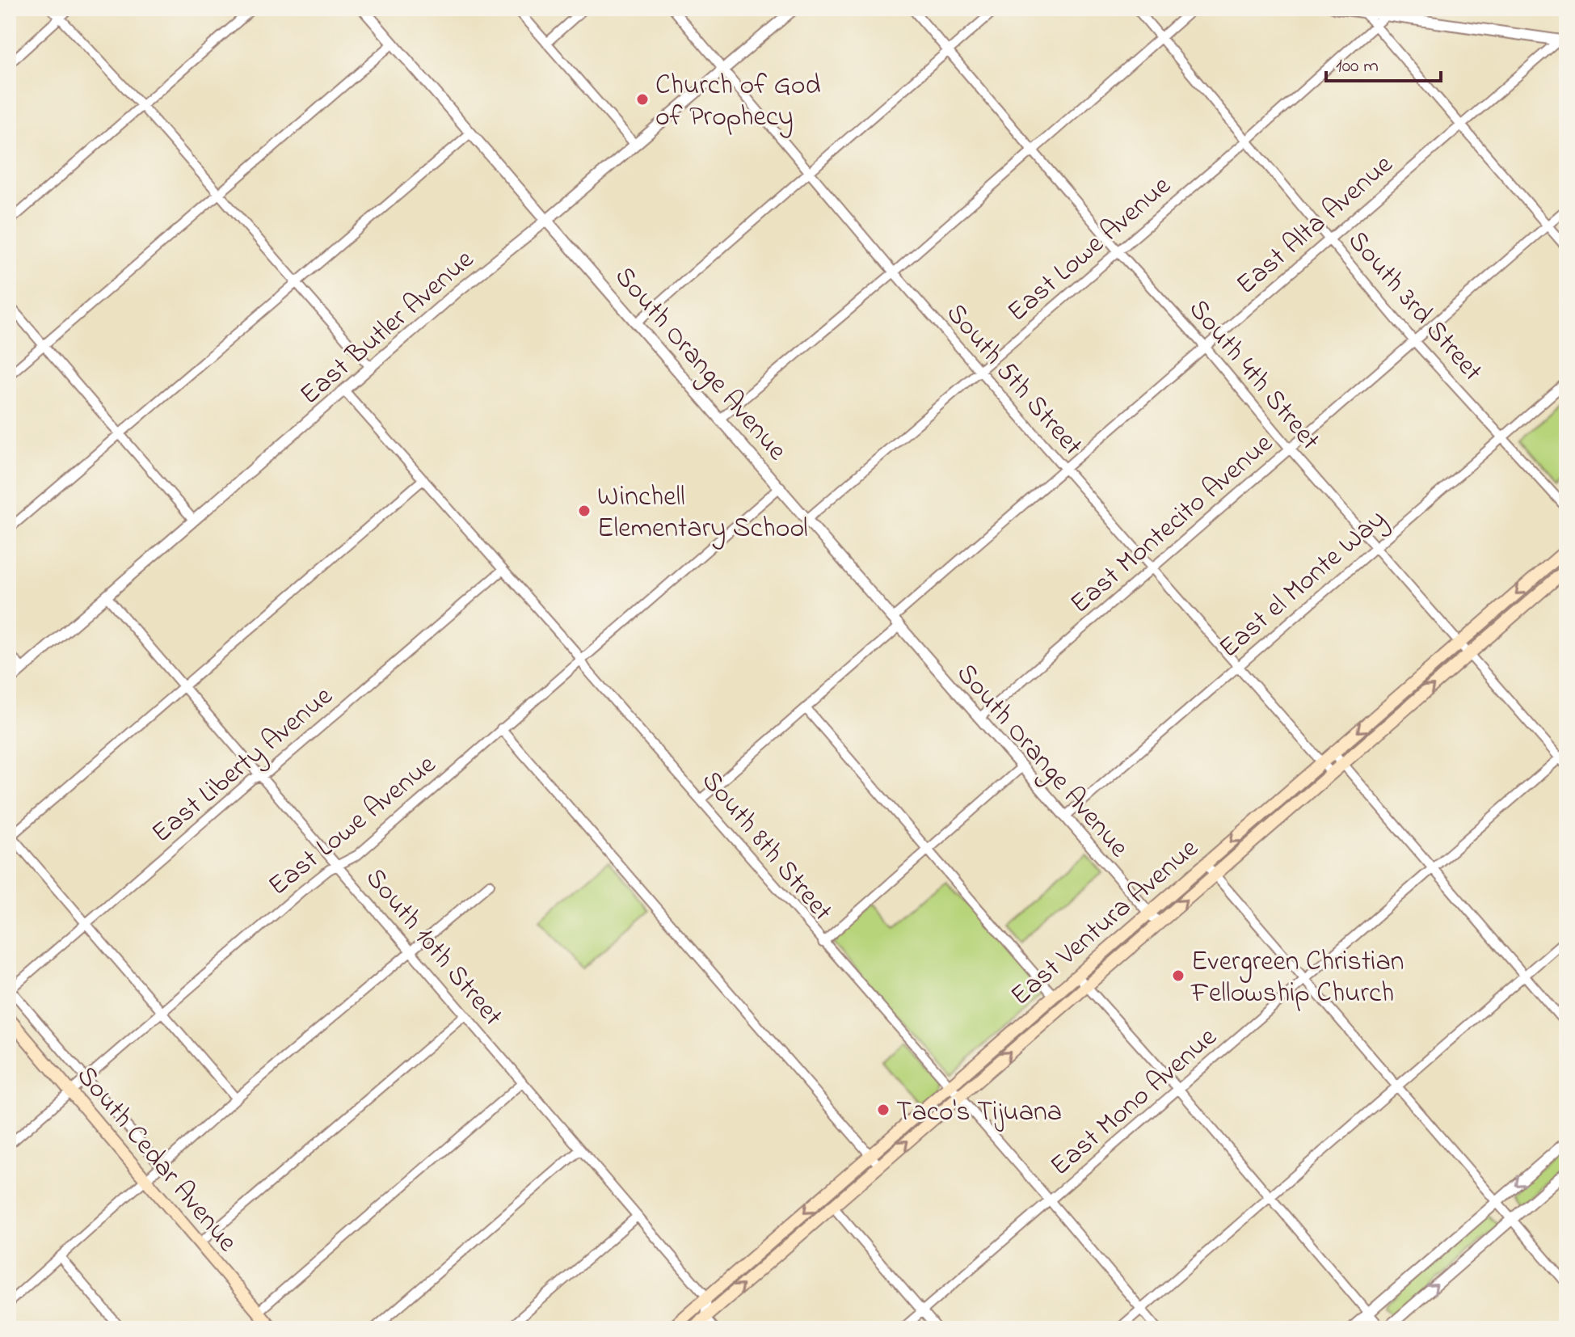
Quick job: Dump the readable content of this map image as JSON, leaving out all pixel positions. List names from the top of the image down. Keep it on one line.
{"streets":{"main road":["East Ventura Avenue","South Cedar Avenue"],"street":["East Alta Avenue","East Lowe Avenue","South 3rd Street","East Butler Avenue","South Orange Avenue","South 4th Street","South 5th Street","East Montecito Avenue","East el Monte Way","East Liberty Avenue","South 8th Street","South 10th Street","East Mono Avenue"]},"crossings":[["East Alta Avenue","South 3rd Street"],["East Alta Avenue","South Orange Avenue"],["East Alta Avenue","South 4th Street"],["East Alta Avenue","South 5th Street"],["East Alta Avenue","South 8th Street"],["East Lowe Avenue","South 3rd Street"],["East Lowe Avenue","South Orange Avenue"],["East Lowe Avenue","South 4th Street"],["East Lowe Avenue","South 5th Street"],["East Lowe Avenue","South 8th Street"],["East Lowe Avenue","South 10th Street"],["East Lowe Avenue","South Cedar Avenue"],["South 3rd Street","East Montecito Avenue"],["South 3rd Street","East el Monte Way"],["East Butler Avenue","South Orange Avenue"],["East Butler Avenue","South 5th Street"],["East Butler Avenue","South 8th Street"],["East Butler Avenue","South 10th Street"],["South Orange Avenue","East Montecito Avenue"],["South Orange Avenue","East el Monte Way"],["South Orange Avenue","East Ventura Avenue"],["South 4th Street","East Montecito Avenue"],["South 4th Street","East el Monte Way"],["South 4th Street","East Ventura Avenue"],["South 4th Street","East Mono Avenue"],["South 5th Street","East Montecito Avenue"],["South 5th Street","East el Monte Way"],["South 5th Street","East Ventura Avenue"],["East Liberty Avenue","South 8th Street"],["East Liberty Avenue","South 10th Street"],["South 8th Street","East Ventura Avenue"],["South 8th Street","East Mono Avenue"],["East Ventura Avenue","South 10th Street"]],"places":["Church of God of Prophecy","Winchell Elementary School","Evergreen Christian Fellowship Church","Taco's Tijuana"],"scale_bar":"100 m"}
